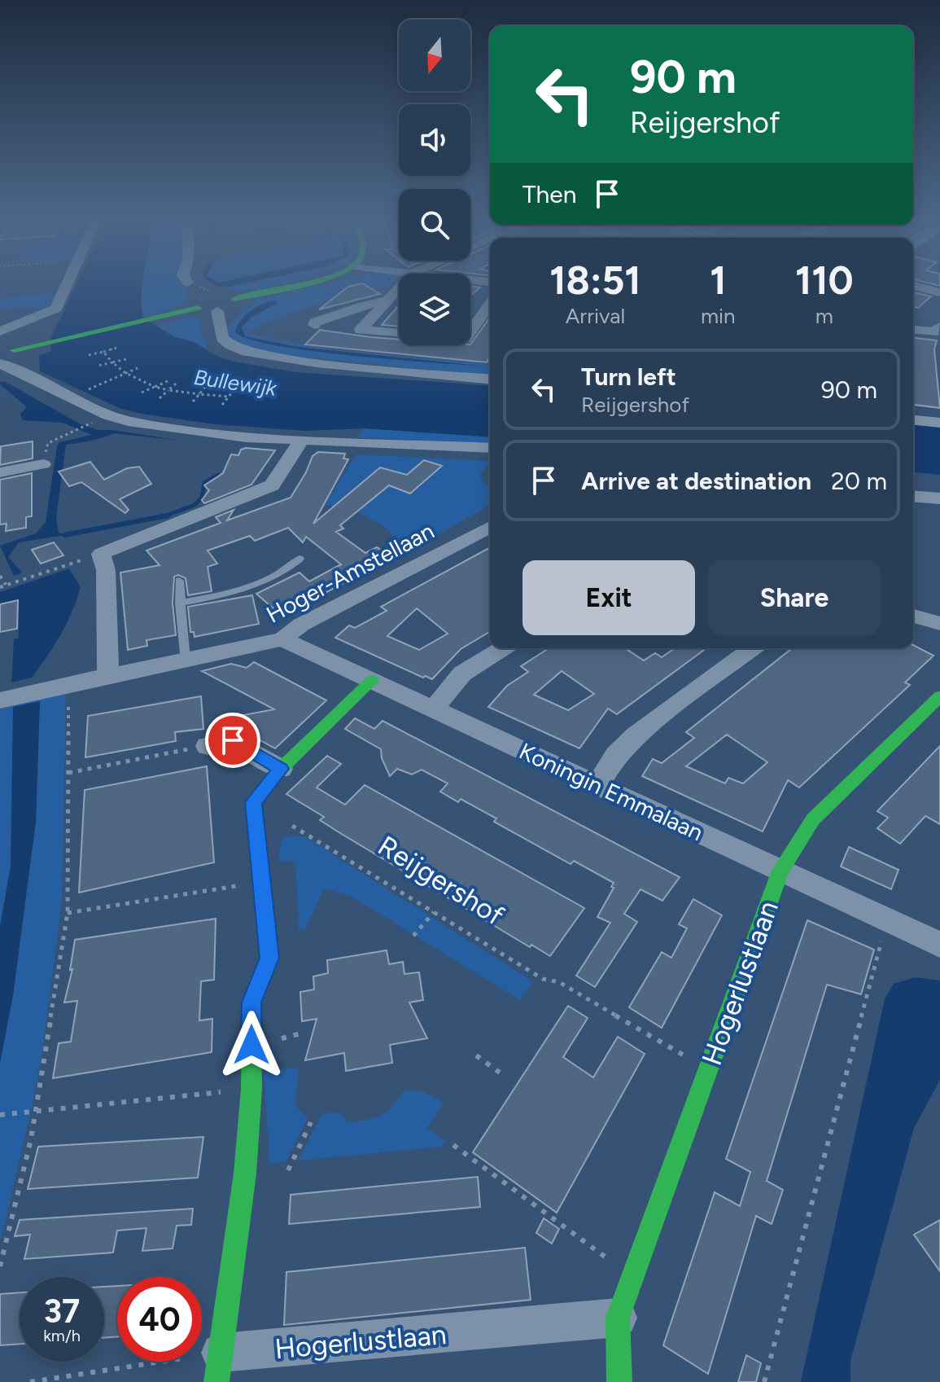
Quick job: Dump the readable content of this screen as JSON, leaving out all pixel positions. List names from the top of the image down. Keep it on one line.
{"streets":{"street":["Hoger-Amstellaan","Koningin Emmalaan","Hogerlustlaan"],"path":["Reijgershof"]},"crossings":[["Hoger-Amstellaan","Koningin Emmalaan"],["Koningin Emmalaan","Hogerlustlaan"],["Reijgershof","Hogerlustlaan"]],"water":["Bullewijk"],"north":"bottom","page":{"turn":["90 m","Reijgershof"],"then":"Then","eta":["18:51","Arrival","1","min","110","m"],"list":[{"name":"Turn left","note":"Reijgershof","value":"90 m"},{"name":"Arrive at destination","value":"20 m"}],"buttons":["Exit","Share"],"speed":"37 km/h","limit":"40"}}
